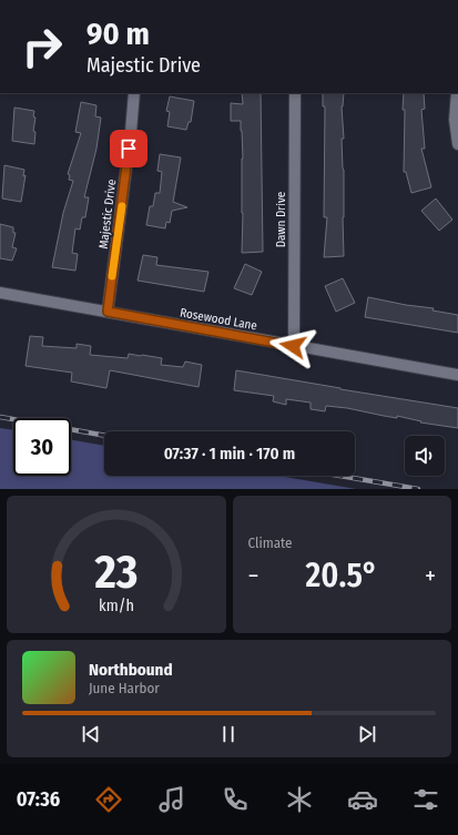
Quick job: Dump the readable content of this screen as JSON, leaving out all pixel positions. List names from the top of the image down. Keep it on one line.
{"streets":{"street":["Majestic Drive","Dawn Drive","Rosewood Lane"]},"crossings":[["Majestic Drive","Rosewood Lane"],["Dawn Drive","Rosewood Lane"]],"page":{"turn":["90 m","Majestic Drive"],"limit":"30","trip":"07:37 · 1 min · 170 m","tile":"Climate","heat":["−","20.5°","+"],"song":["Northbound","June Harbor"],"tabs":"07:36","gauge":["23","km/h"]}}
